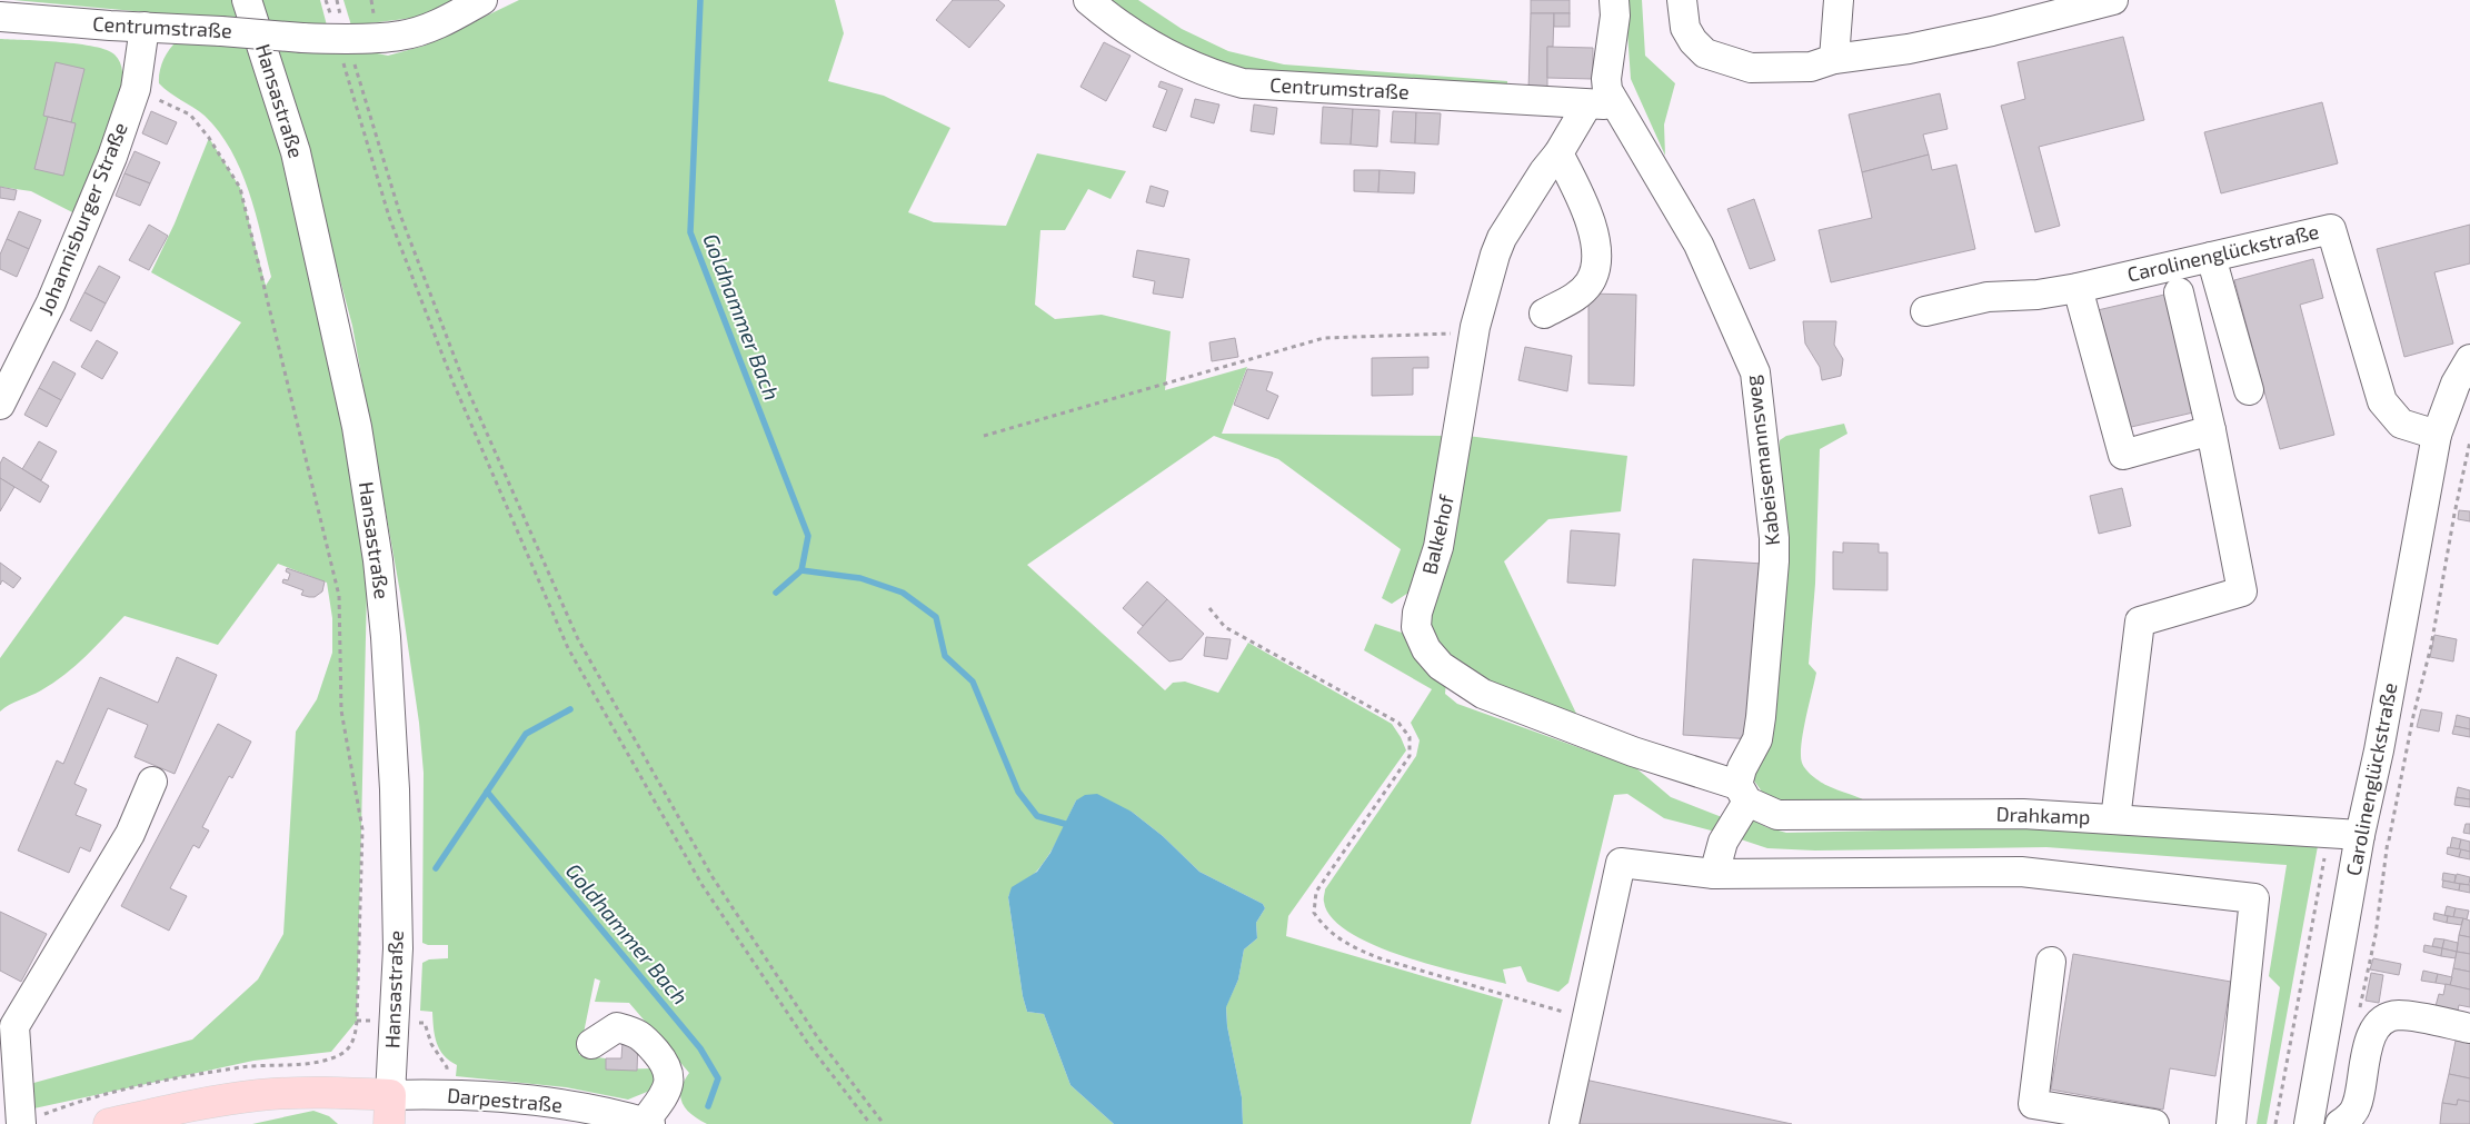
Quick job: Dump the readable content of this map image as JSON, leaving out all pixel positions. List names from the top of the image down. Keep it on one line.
{"streets":{"street":["Centrumstraße","Hansastraße","Johannisburger Straße","Carolinenglückstraße","Kabeisemannsweg","Balkehof","Drahkamp","Darpestraße"]},"crossings":[["Centrumstraße","Johannisburger Straße"],["Centrumstraße","Kabeisemannsweg"],["Centrumstraße","Balkehof"],["Hansastraße","Darpestraße"],["Carolinenglückstraße","Drahkamp"],["Kabeisemannsweg","Balkehof"],["Kabeisemannsweg","Drahkamp"],["Balkehof","Drahkamp"]],"water":["Goldhammer Bach"]}
